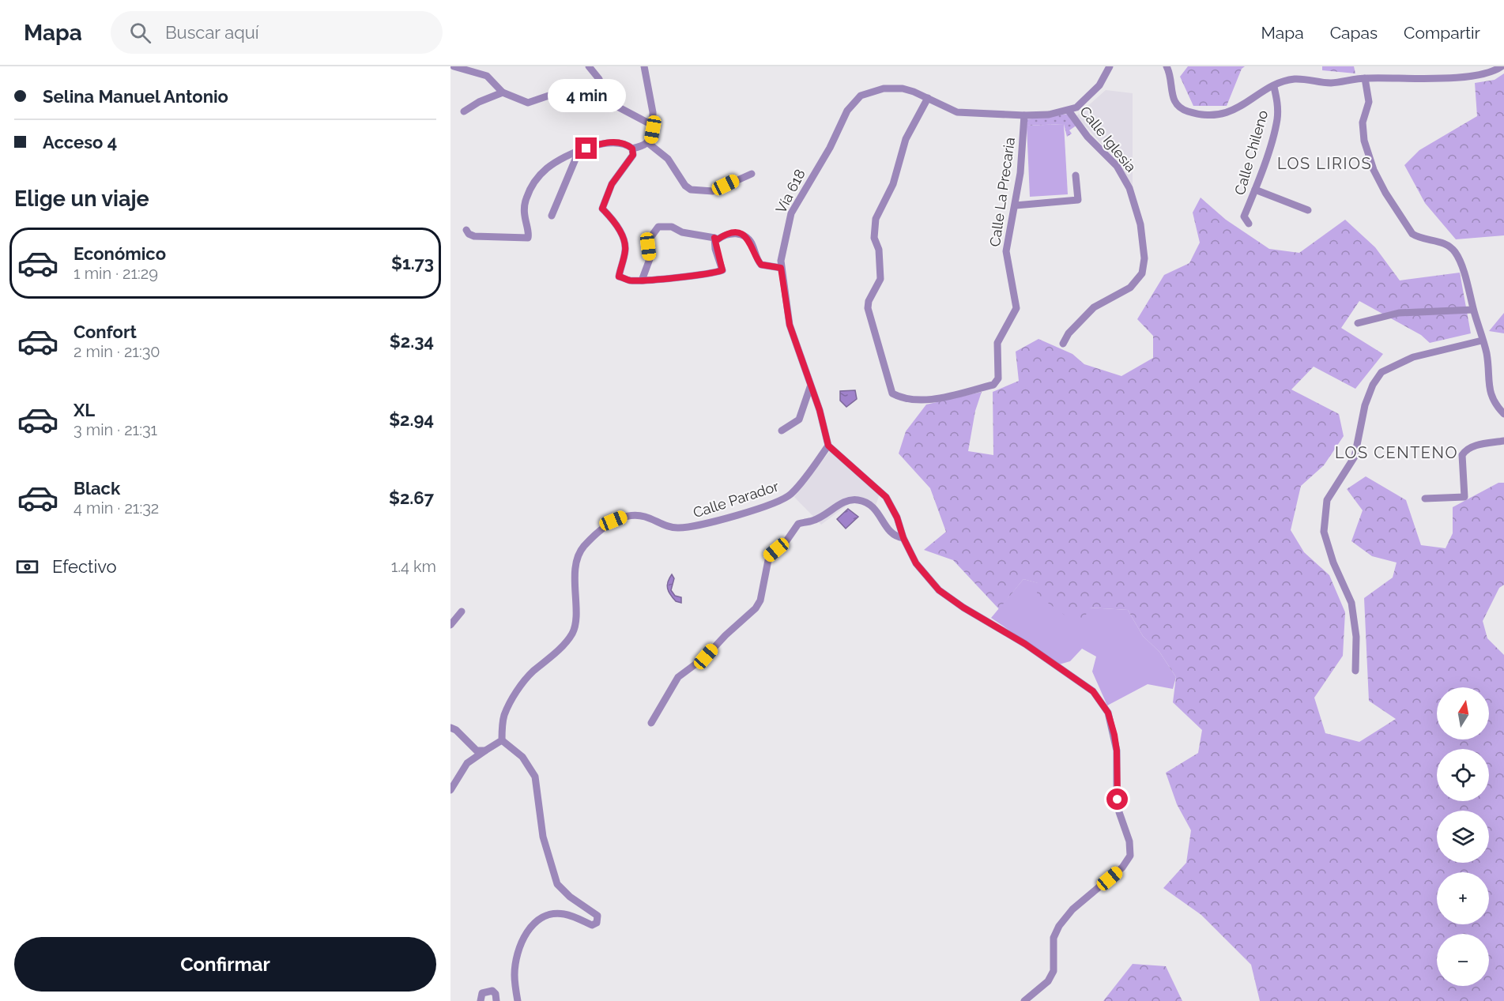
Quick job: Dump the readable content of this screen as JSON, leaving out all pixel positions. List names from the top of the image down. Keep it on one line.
{"streets":{"street":["Calle Iglesia","Calle Chileno","Vía 618","Calle La Precaria","Calle Parador"]},"crossings":[["Calle Iglesia","Vía 618"],["Vía 618","Calle La Precaria"],["Vía 618","Calle Parador"]],"districts":["LOS LIRIOS","LOS CENTENO"],"north":"top","page":{"header":"Mapa","search":"Buscar aquí","nav":["Mapa","Capas","Compartir"],"banner":["Selina Manuel Antonio","Acceso 4"],"bubble":"4 min","heading":"Elige un viaje","list":[{"name":"Económico","note":"1 min · 21:29","value":"$1.73"},{"name":"Confort","note":"2 min · 21:30","value":"$2.34"},{"name":"XL","note":"3 min · 21:31","value":"$2.94"},{"name":"Black","note":"4 min · 21:32","value":"$2.67"}],"pay":["Efectivo","1.4 km"],"map_buttons":["+","−"],"buttons":"Confirmar"}}
